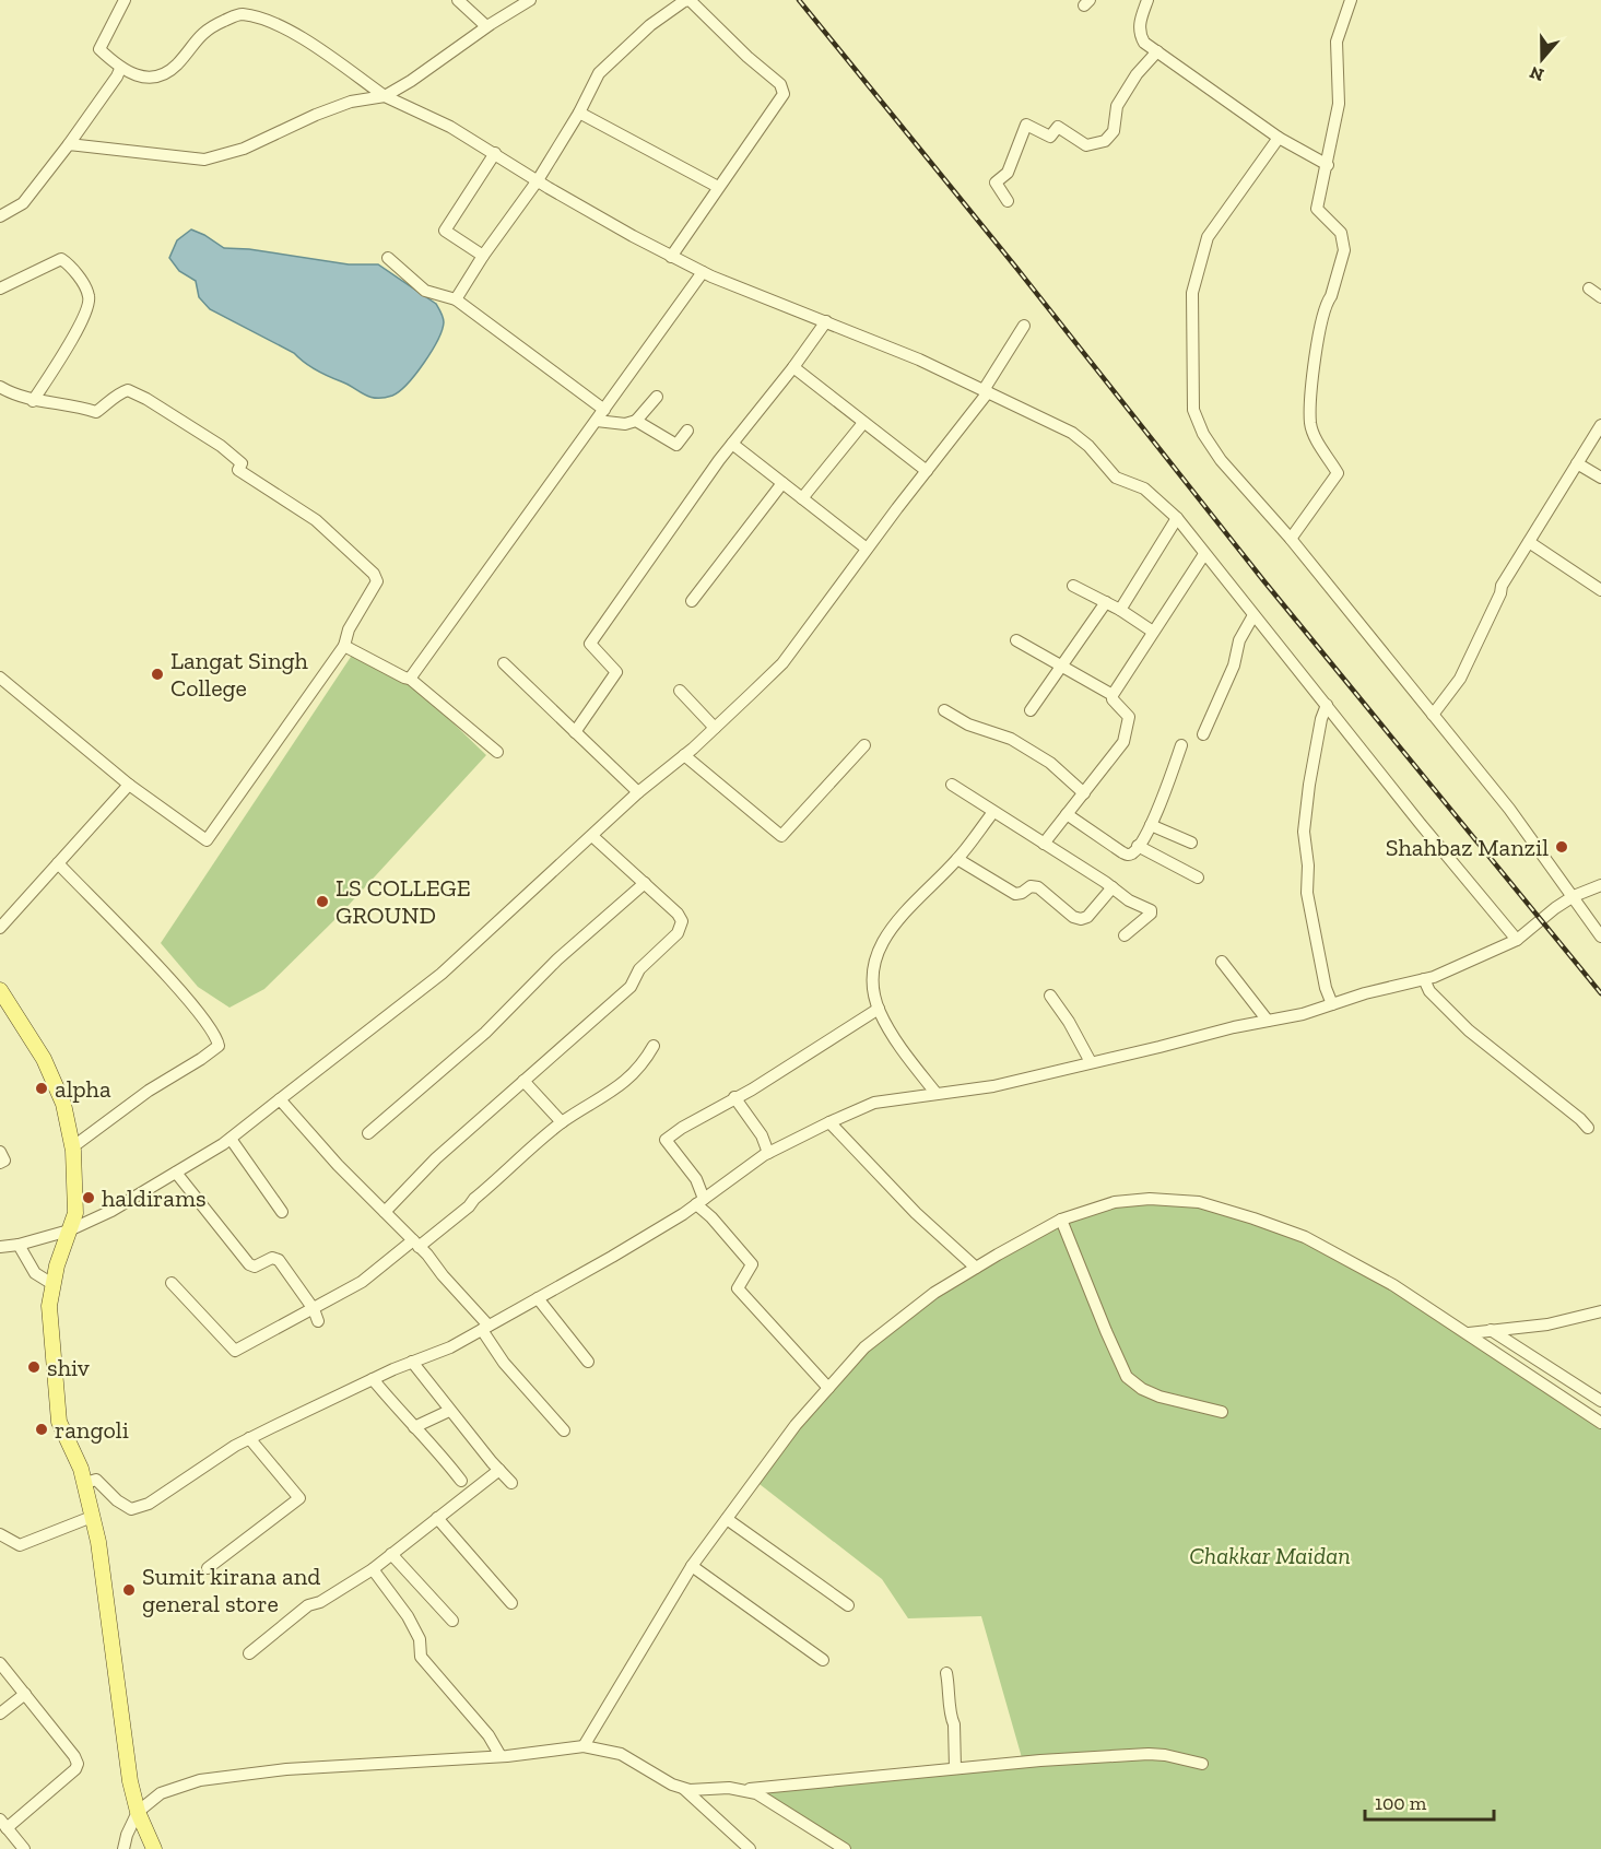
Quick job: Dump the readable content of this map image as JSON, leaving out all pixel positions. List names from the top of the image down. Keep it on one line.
{"parks":["Chakkar Maidan"],"places":["Langat Singh College","Shahbaz Manzil","LS COLLEGE GROUND","alpha","haldirams","shiv","rangoli","Sumit kirana and general store"],"scale_bar":"100 m","north":"bottom"}
